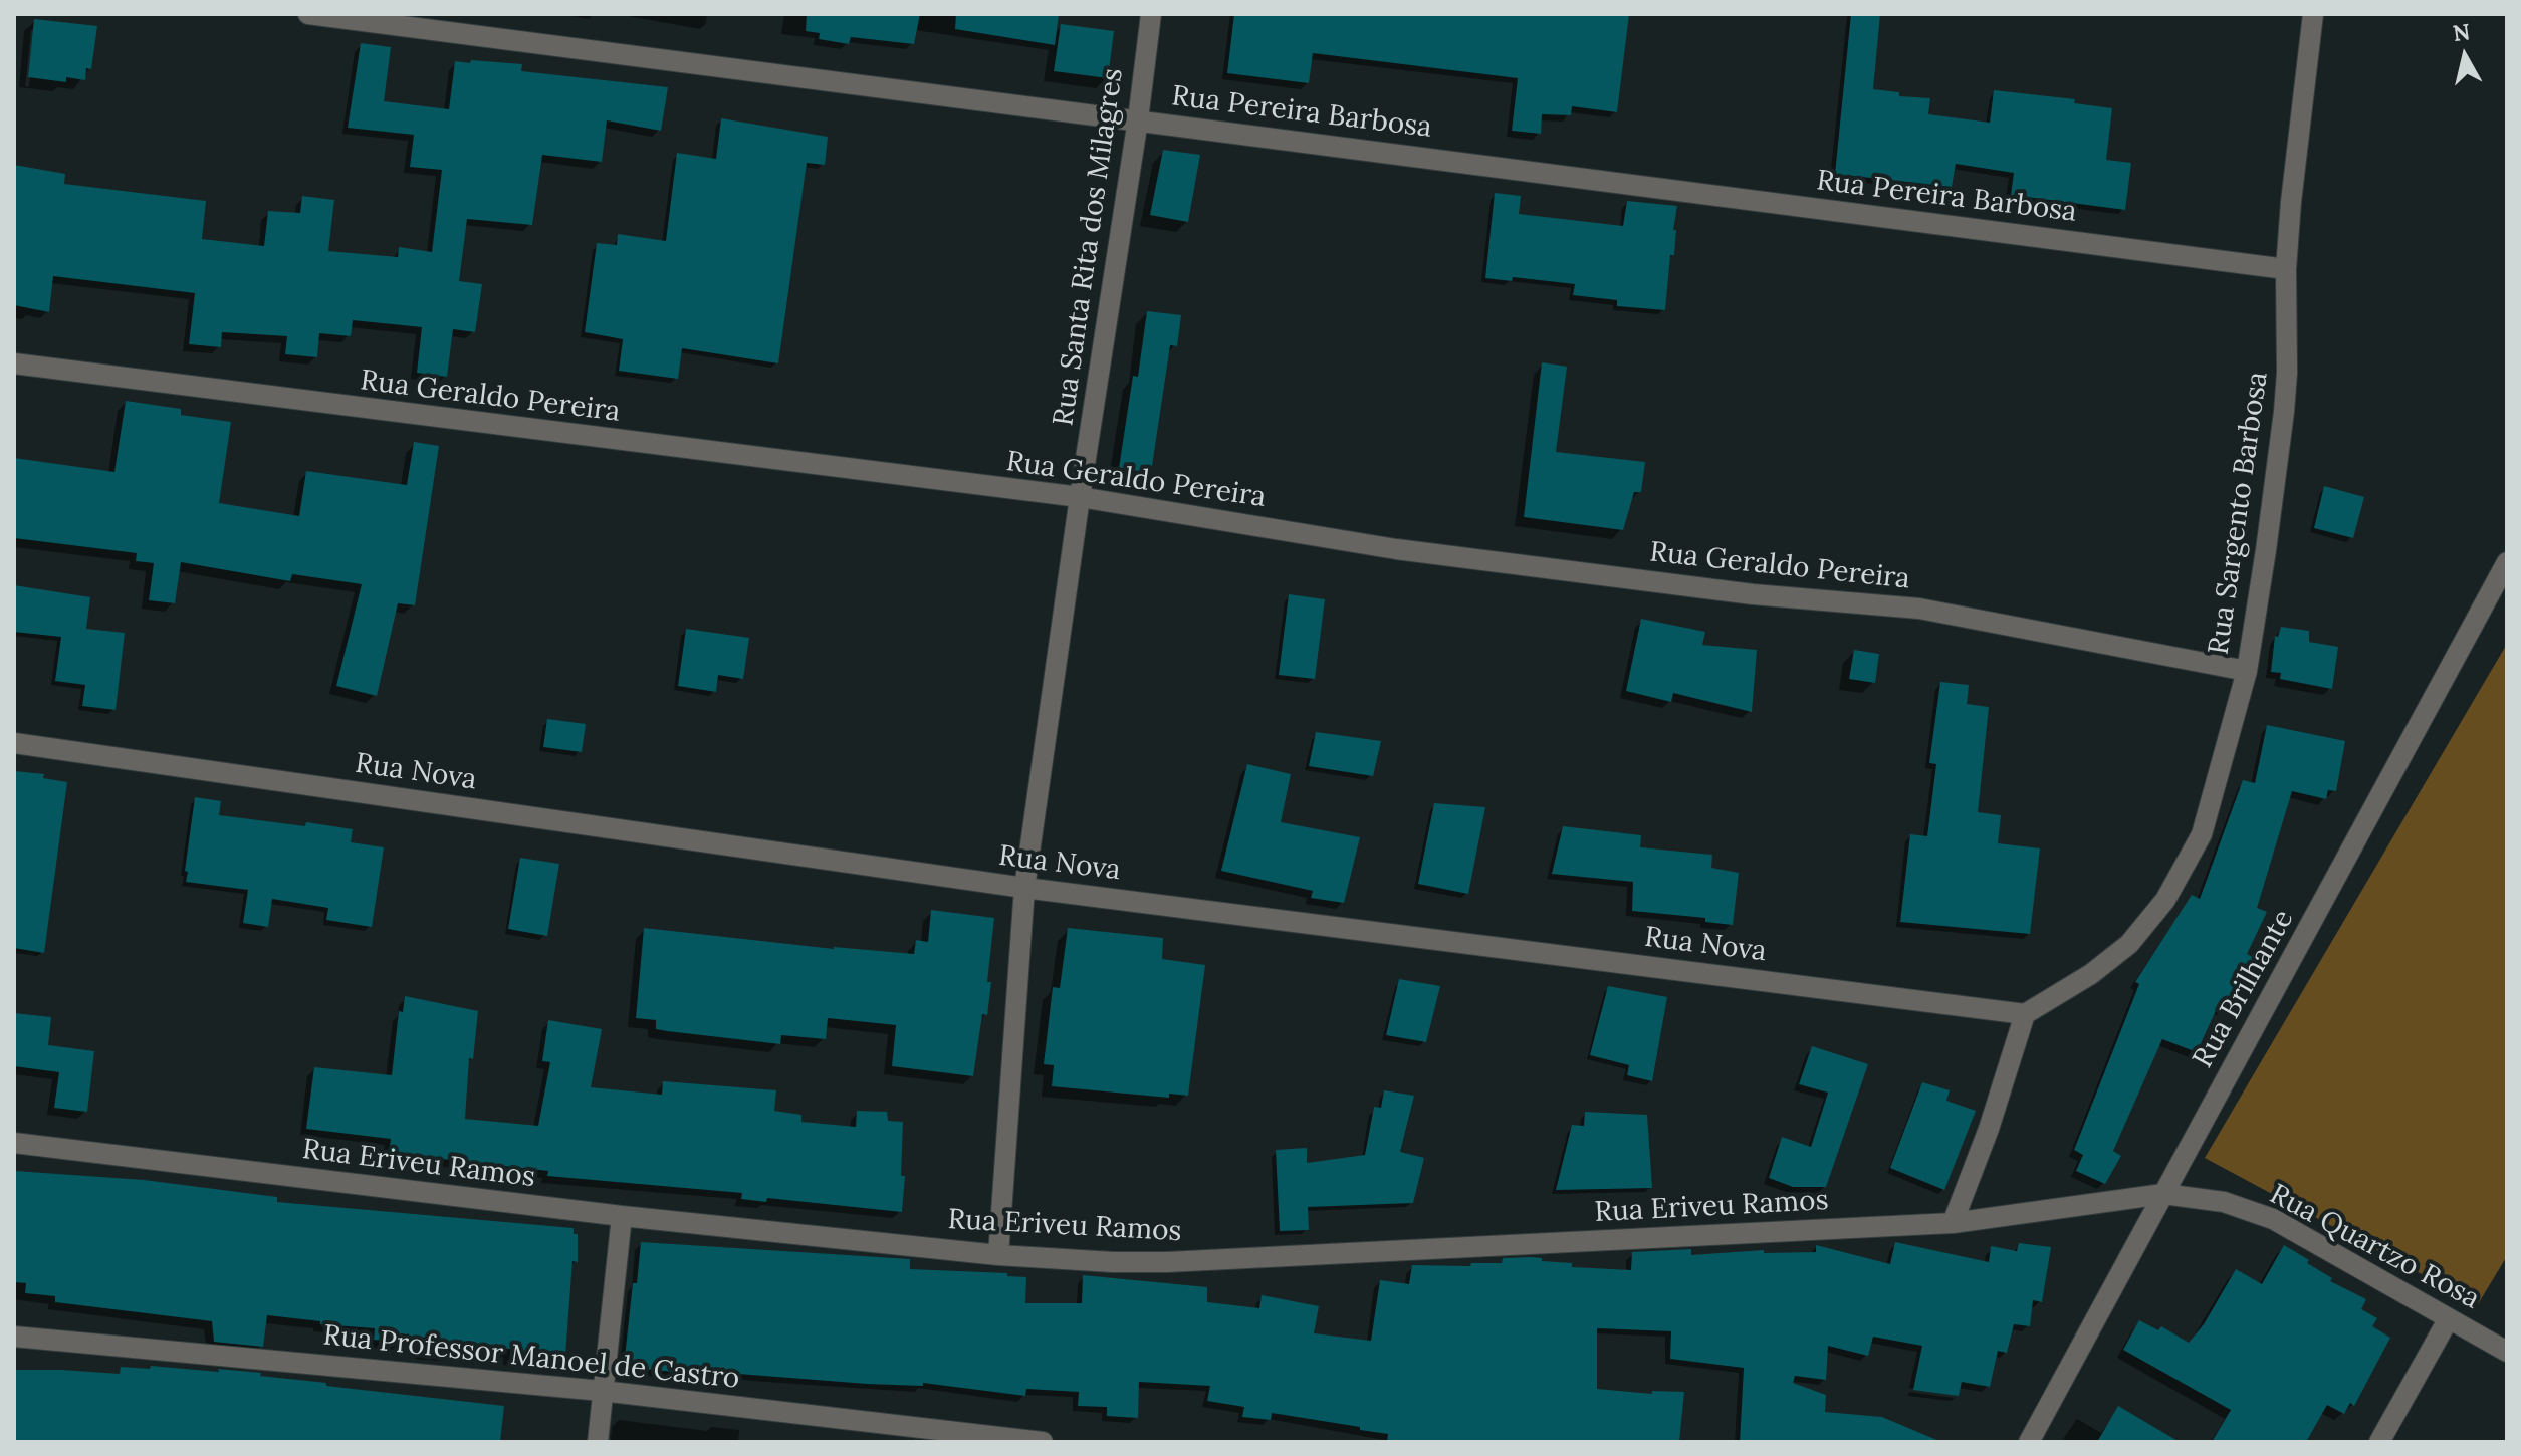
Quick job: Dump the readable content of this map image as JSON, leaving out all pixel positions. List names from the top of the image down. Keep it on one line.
{"streets":{"street":["Rua Pereira Barbosa","Rua Santa Rita dos Milagres","Rua Geraldo Pereira","Rua Sargento Barbosa","Rua Nova","Rua Brilhante","Rua Eriveu Ramos","Rua Quartzo Rosa","Rua Professor Manoel de Castro"]},"crossings":[["Rua Pereira Barbosa","Rua Santa Rita dos Milagres"],["Rua Pereira Barbosa","Rua Sargento Barbosa"],["Rua Santa Rita dos Milagres","Rua Geraldo Pereira"],["Rua Santa Rita dos Milagres","Rua Nova"],["Rua Santa Rita dos Milagres","Rua Eriveu Ramos"],["Rua Geraldo Pereira","Rua Sargento Barbosa"],["Rua Sargento Barbosa","Rua Nova"],["Rua Brilhante","Rua Eriveu Ramos"],["Rua Brilhante","Rua Quartzo Rosa"],["Rua Eriveu Ramos","Rua Quartzo Rosa"]],"north":"top"}
